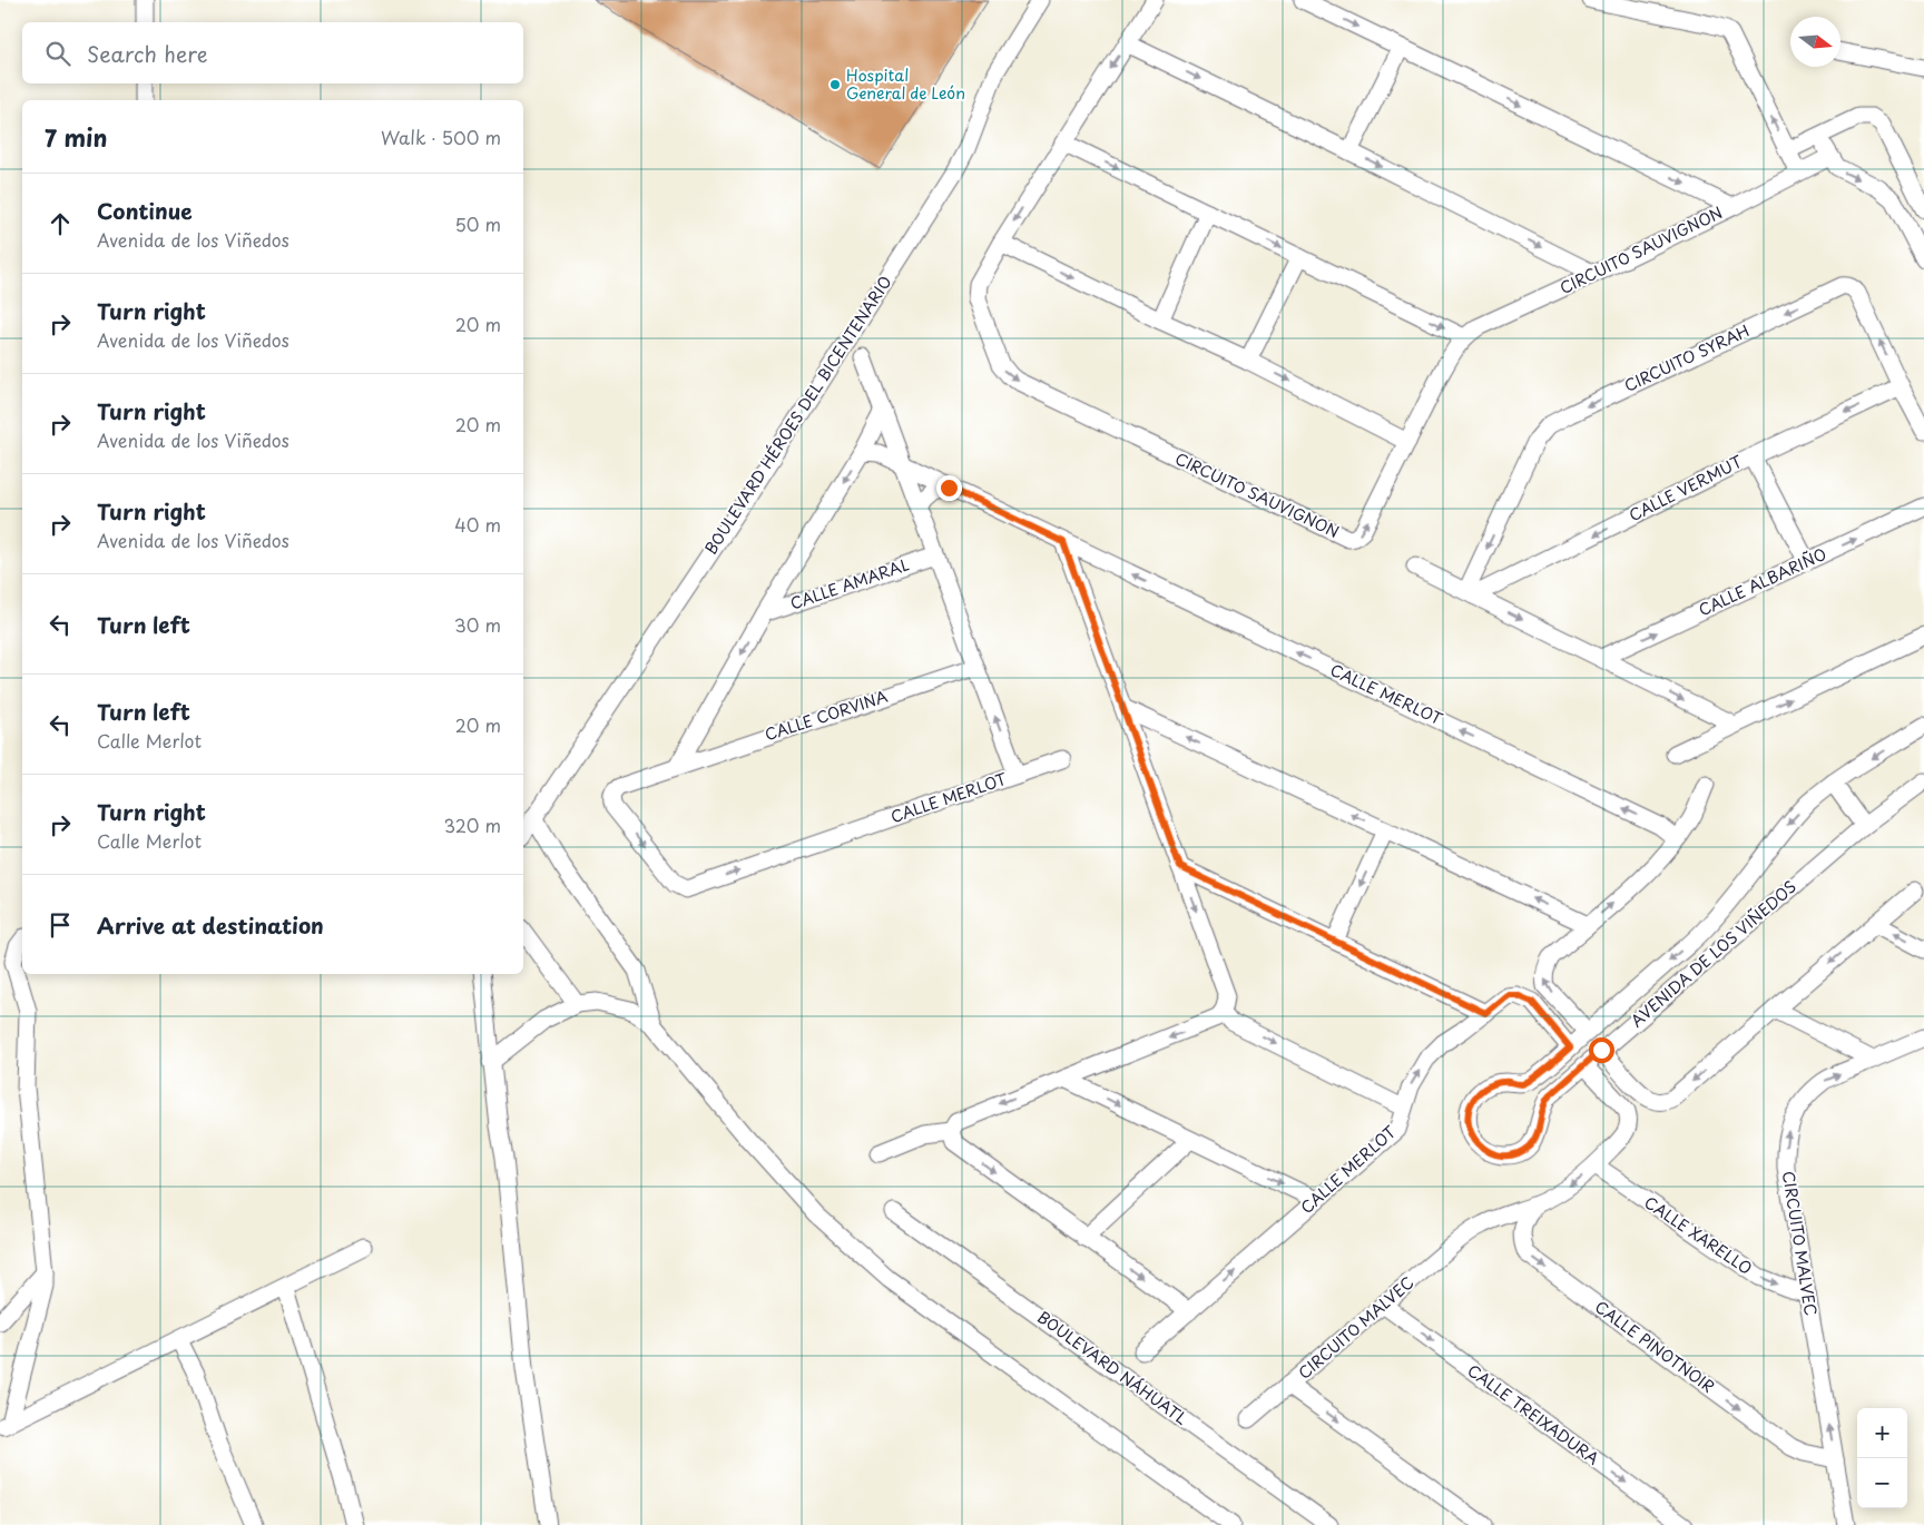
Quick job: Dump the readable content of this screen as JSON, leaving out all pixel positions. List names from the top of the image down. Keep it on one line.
{"streets":{"street":["CIRCUITO SAUVIGNON","CIRCUITO SYRAH","BOULEVARD HÉROES DEL BICENTENARIO","CALLE VERMUT","CALLE ALBARIÑO","CALLE AMARAL","CALLE MERLOT","CALLE CORVINA","AVENIDA DE LOS VIÑEDOS","CALLE XARELLO","CIRCUITO MALVEC","CALLE PINOTNOIR","BOULEVARD NÁHUATL","CALLE TREIXADURA"]},"crossings":[["CIRCUITO SYRAH","CALLE VERMUT"],["CALLE AMARAL","CALLE MERLOT"],["CALLE MERLOT","CALLE CORVINA"],["CALLE MERLOT","AVENIDA DE LOS VIÑEDOS"],["AVENIDA DE LOS VIÑEDOS","CIRCUITO MALVEC"],["CALLE XARELLO","CIRCUITO MALVEC"],["CIRCUITO MALVEC","CALLE PINOTNOIR"],["CIRCUITO MALVEC","CALLE TREIXADURA"]],"one_way":["CALLE VERMUT","CALLE XARELLO","CALLE PINOTNOIR","CALLE TREIXADURA"],"places":["Hospital General de León"],"north":"right","page":{"search":"Search here","heading":["7 min","Walk · 500 m"],"list":[["Continue","Avenida de los Viñedos","50 m"],["Turn right","Avenida de los Viñedos","20 m"],["Turn right","Avenida de los Viñedos","20 m"],["Turn right","Avenida de los Viñedos","40 m"],["Turn left","30 m"],["Turn left","Calle Merlot","20 m"],["Turn right","Calle Merlot","320 m"],"Arrive at destination"],"map_buttons":["+","−"]}}
